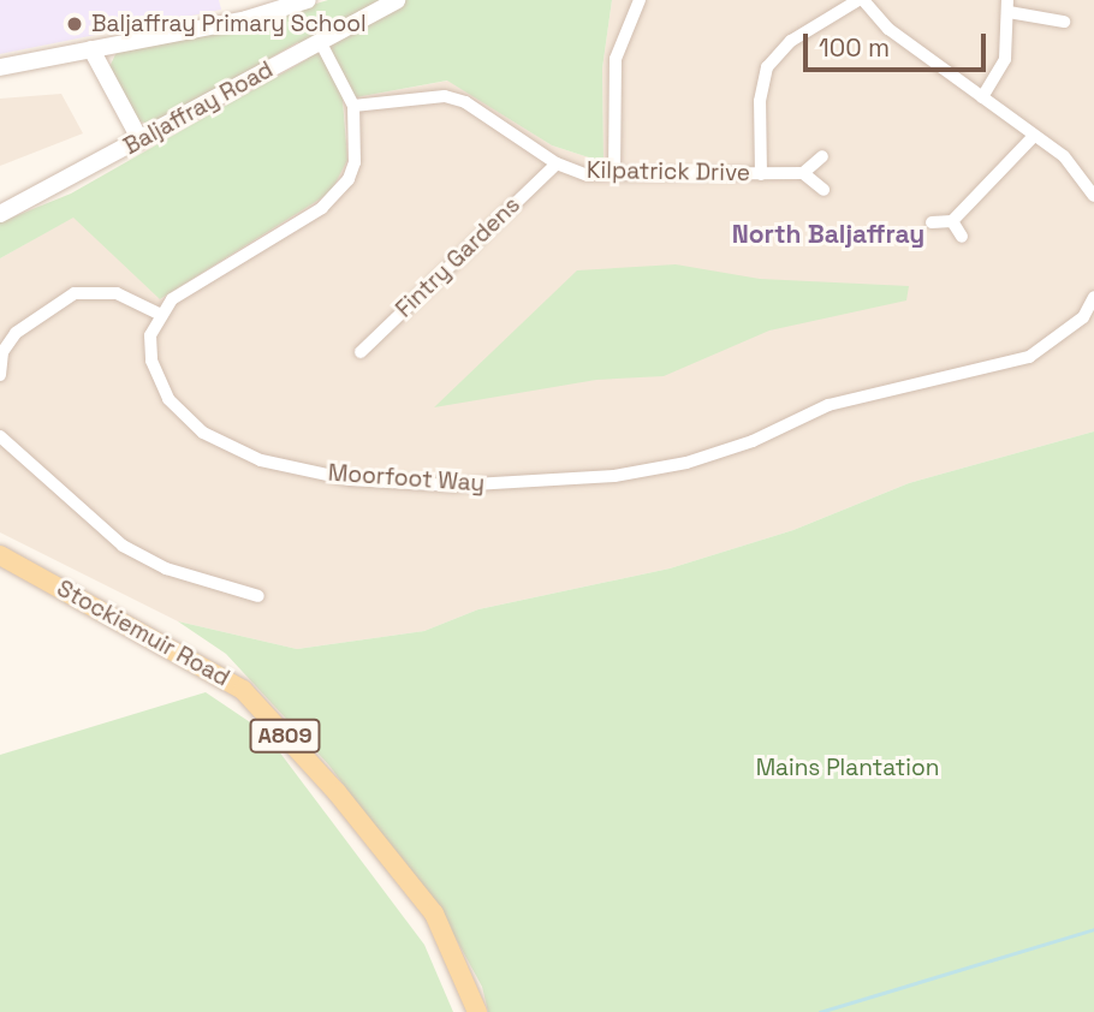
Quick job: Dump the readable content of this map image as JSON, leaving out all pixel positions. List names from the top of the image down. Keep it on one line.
{"streets":{"main road":["Baljaffray Road","Stockiemuir Road","A809"],"street":["Kilpatrick Drive","Fintry Gardens","Moorfoot Way"]},"crossings":[["Kilpatrick Drive","Fintry Gardens"]],"districts":["North Baljaffray"],"parks":["Mains Plantation"],"places":["Baljaffray Primary School"],"scale_bar":"100 m"}
